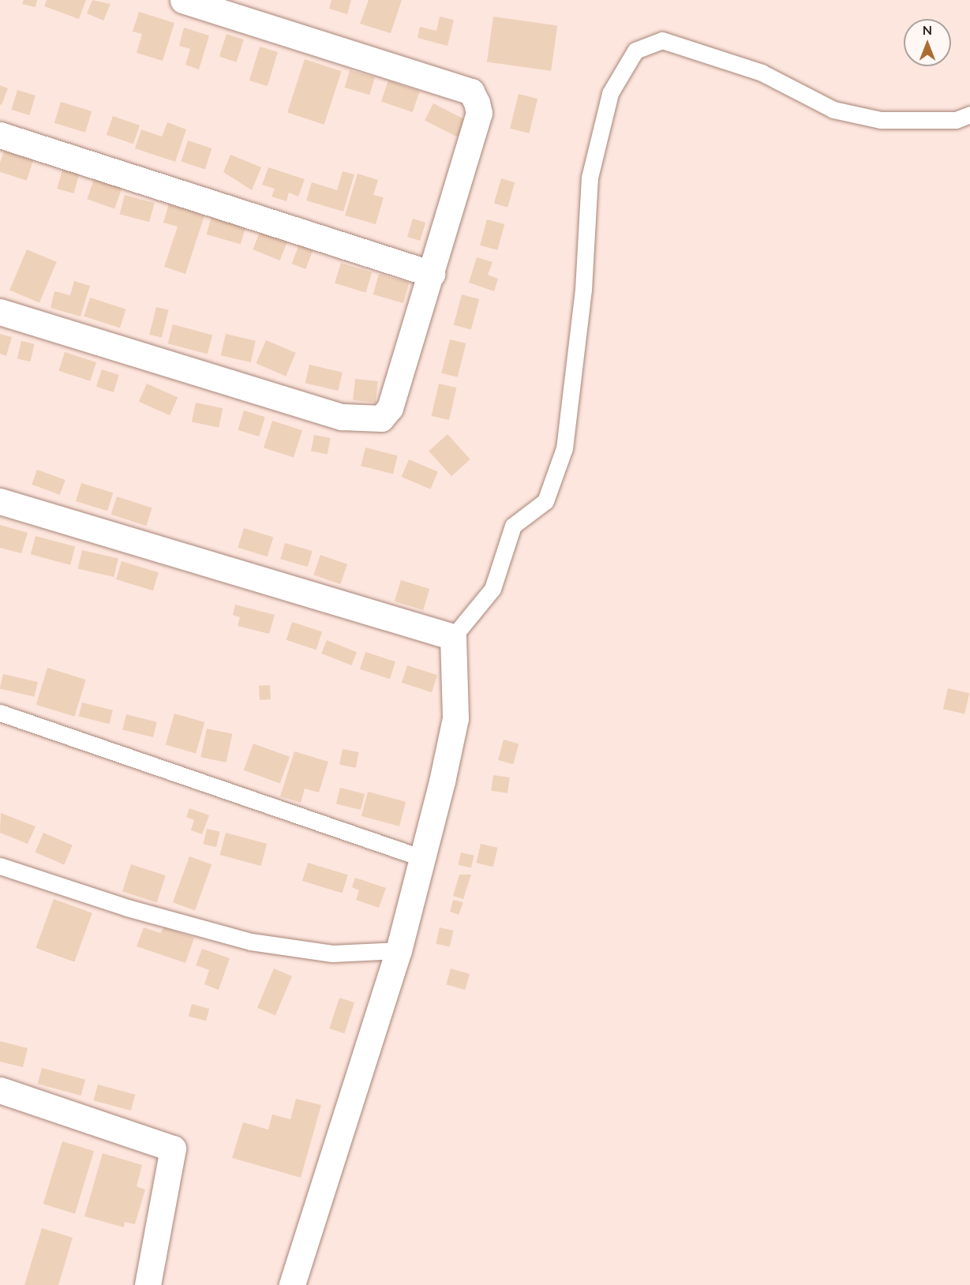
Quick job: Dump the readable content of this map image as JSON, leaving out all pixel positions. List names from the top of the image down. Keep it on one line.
{"north":"top"}
